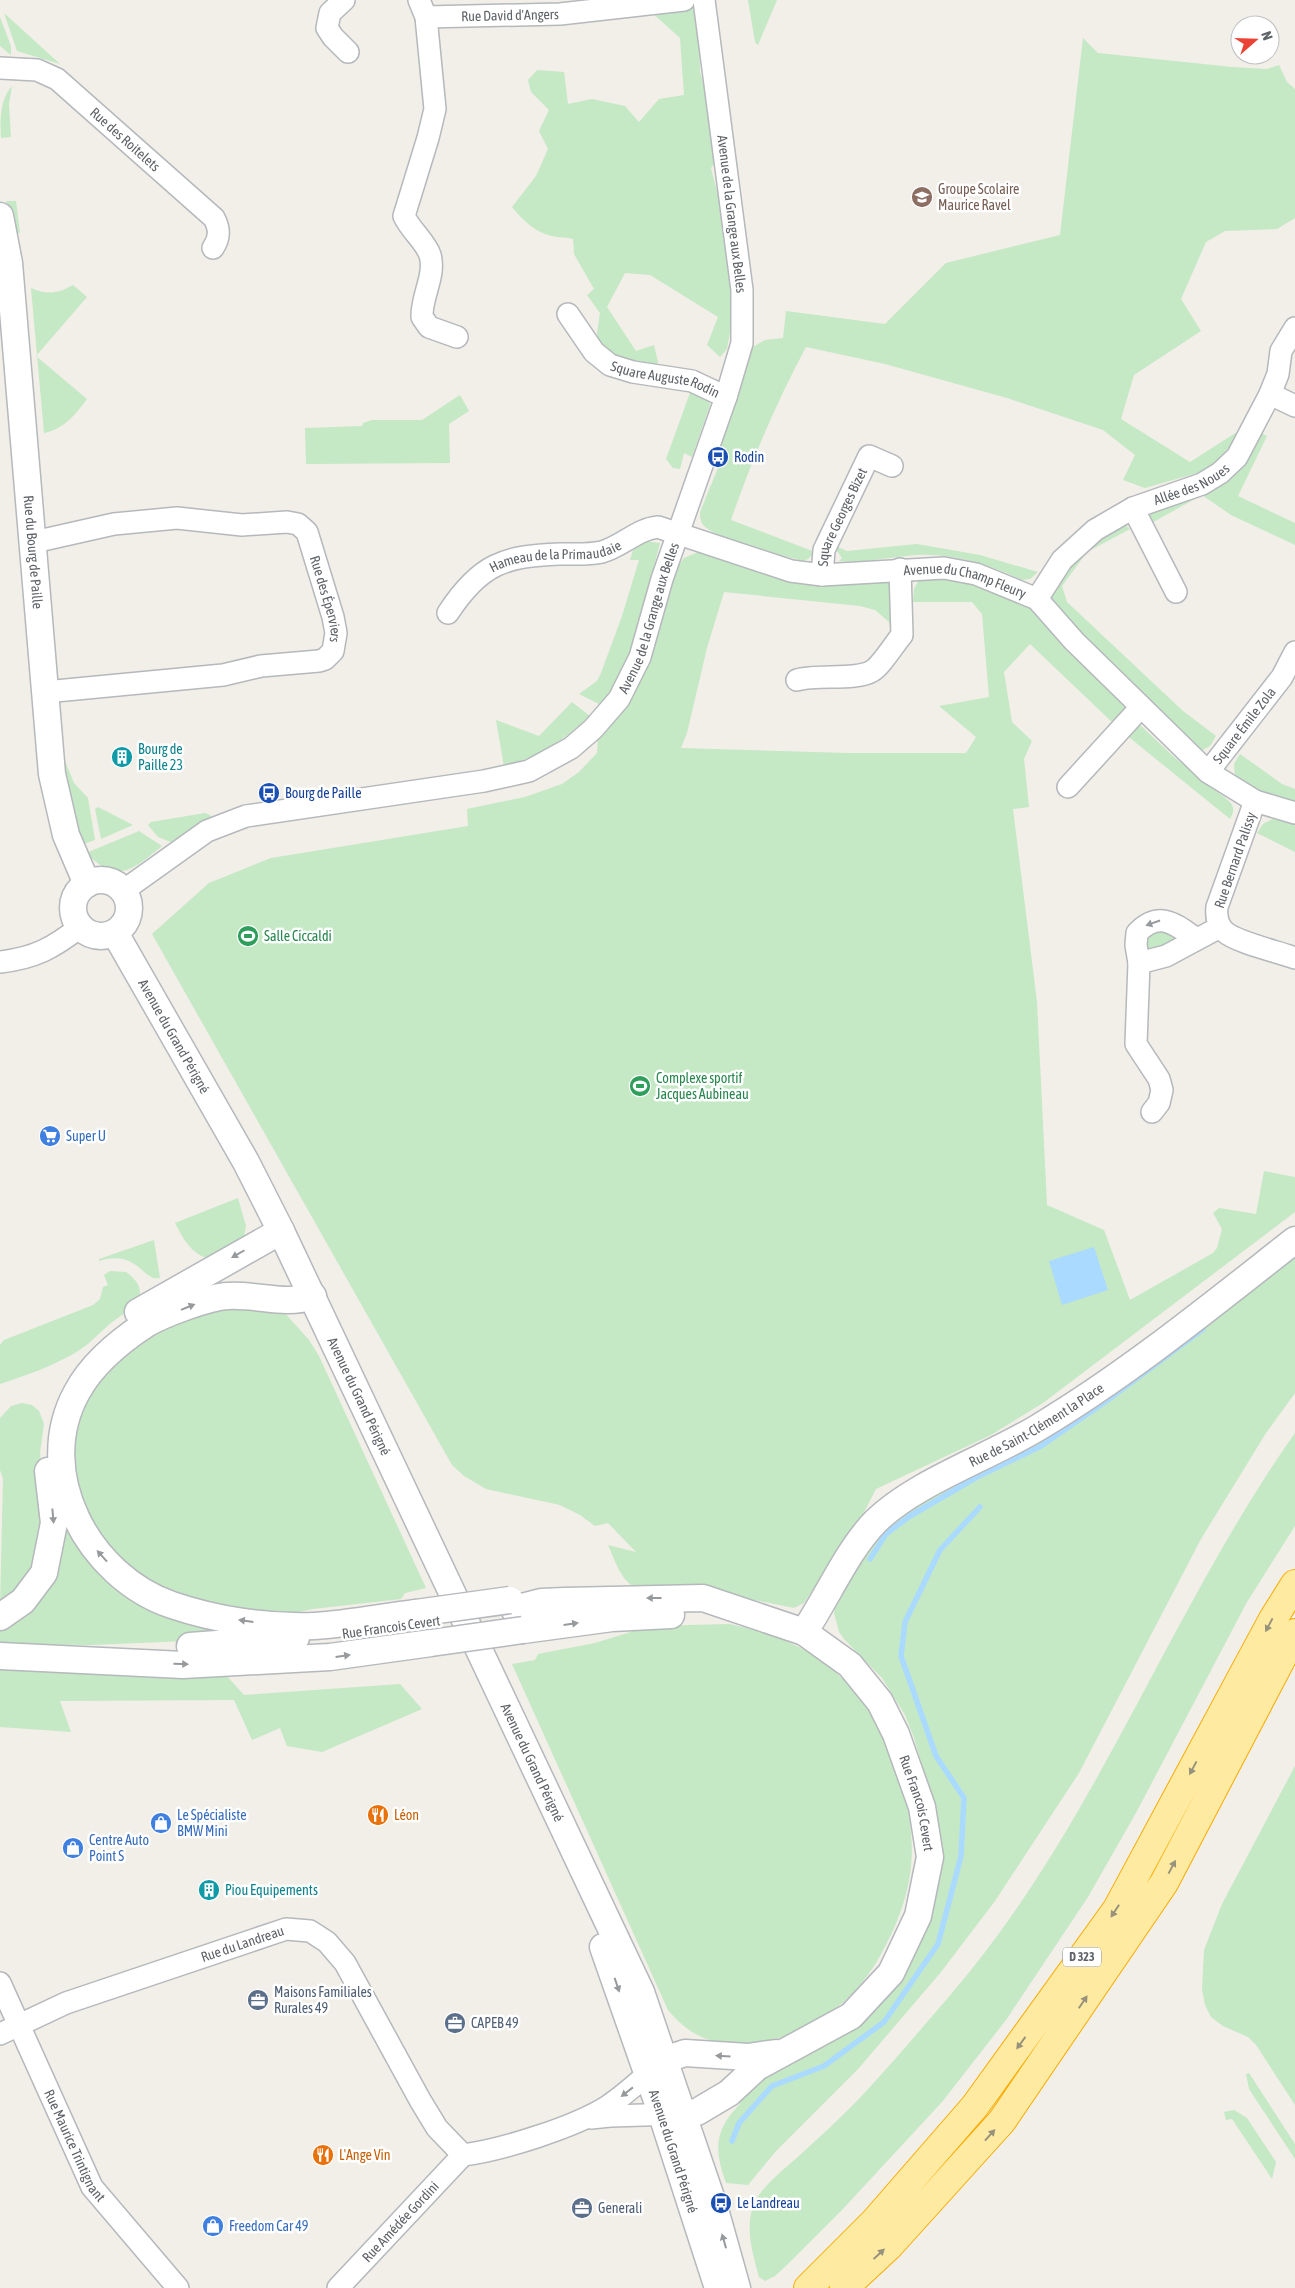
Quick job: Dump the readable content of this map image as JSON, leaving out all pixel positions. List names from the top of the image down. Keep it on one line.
{"streets":{"highway":["D 323"],"street":["Rue David d'Angers","Rue des Roitelets","Avenue de la Grange aux Belles","Square Auguste Rodin","Allée des Noues","Square Georges Bizet","Rue du Bourg de Paille","Hameau de la Primaudaie","Avenue du Champ Fleury","Rue des Éperviers","Square Émile Zola","Rue Bernard Palissy","Avenue du Grand Périgné","Rue de Saint-Clément la Place","Rue Francois Cevert","Rue du Landreau","Rue Maurice Trintignant","Rue Amédée Gordini"]},"crossings":[["Avenue de la Grange aux Belles","Square Auguste Rodin"],["Avenue de la Grange aux Belles","Rue du Bourg de Paille"],["Avenue de la Grange aux Belles","Hameau de la Primaudaie"],["Avenue de la Grange aux Belles","Avenue du Champ Fleury"],["Avenue de la Grange aux Belles","Avenue du Grand Périgné"],["Allée des Noues","Avenue du Champ Fleury"],["Square Georges Bizet","Avenue du Champ Fleury"],["Rue du Bourg de Paille","Rue des Éperviers"],["Rue du Bourg de Paille","Avenue du Grand Périgné"],["Hameau de la Primaudaie","Avenue du Champ Fleury"],["Avenue du Champ Fleury","Square Émile Zola"],["Avenue du Champ Fleury","Rue Bernard Palissy"],["Avenue du Grand Périgné","Rue Francois Cevert"],["Rue de Saint-Clément la Place","Rue Francois Cevert"],["Rue du Landreau","Rue Maurice Trintignant"],["Rue du Landreau","Rue Amédée Gordini"]],"places":{"school or university":["Groupe Scolaire Maurice Ravel"],"bus stop":["Rodin","Bourg de Paille","Le Landreau"],"building":["Bourg de Paille 23","Piou Equipements"],"sports":["Salle Ciccaldi","Complexe sportif Jacques Aubineau"],"supermarket":["Super U"],"restaurant":["Léon","L'Ange Vin"],"shop":["Le Spécialiste BMW Mini","Centre Auto Point S","Freedom Car 49"],"office":["Maisons Familiales Rurales 49","CAPEB 49","Generali"]},"north":"right"}
